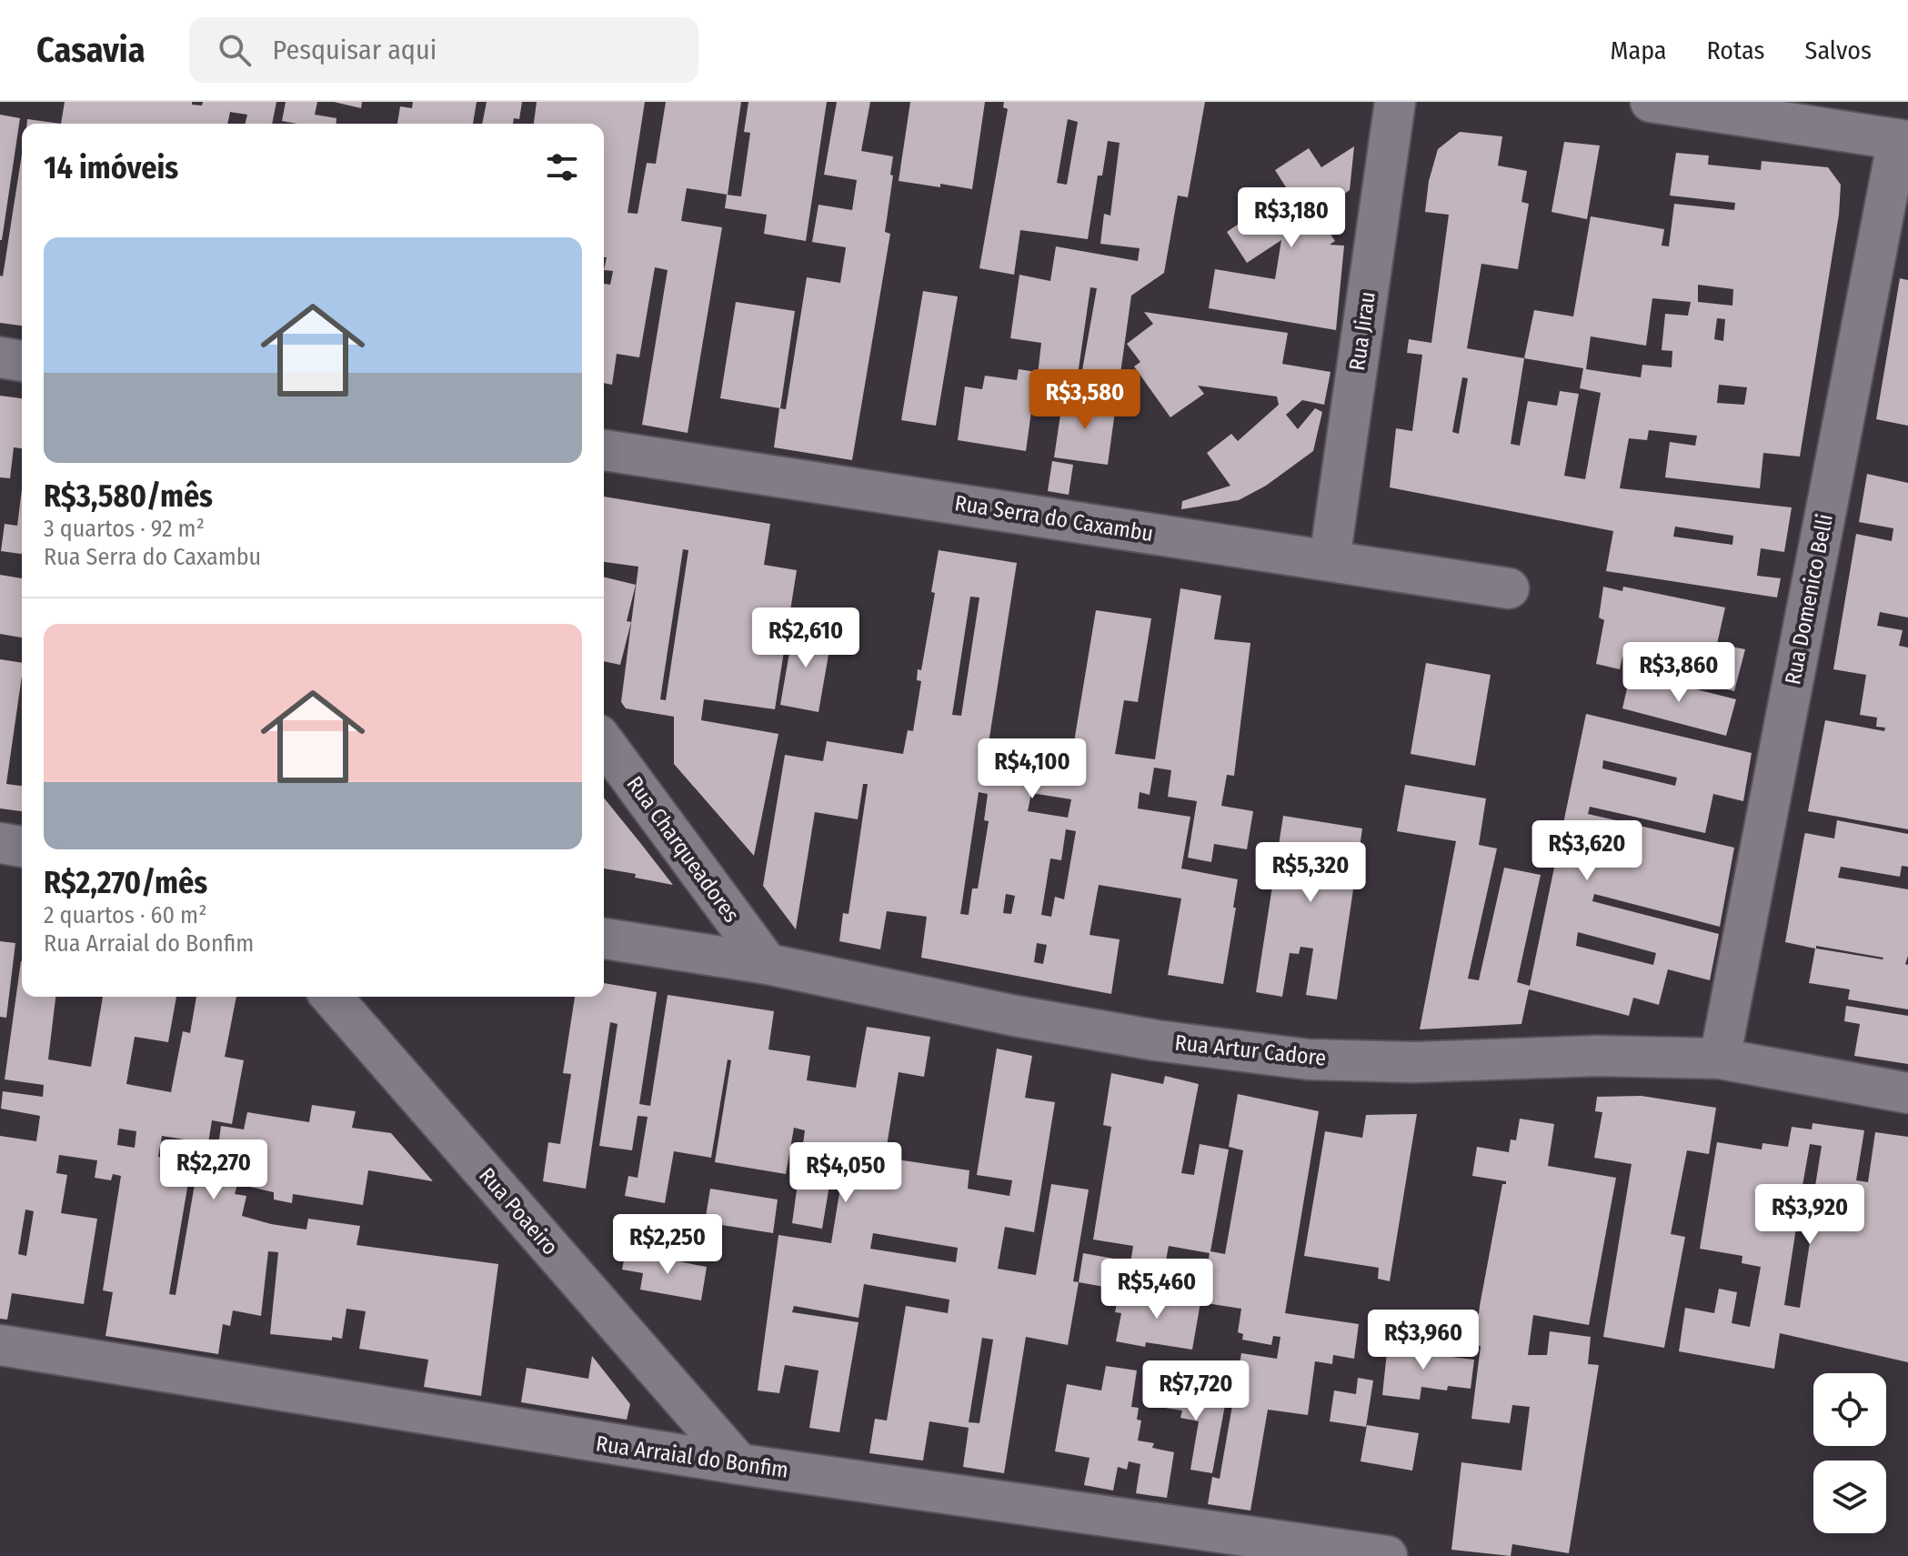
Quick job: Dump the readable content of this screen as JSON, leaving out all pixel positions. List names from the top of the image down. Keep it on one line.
{"streets":{"street":["Rua Jirau","Rua Serra do Caxambu","Rua Domenico Belli","Rua Charqueadores","Rua Artur Cadore","Rua Poaeiro","Rua Arraial do Bonfim"]},"crossings":[["Rua Jirau","Rua Serra do Caxambu"],["Rua Domenico Belli","Rua Artur Cadore"],["Rua Charqueadores","Rua Artur Cadore"],["Rua Poaeiro","Rua Arraial do Bonfim"]],"page":{"header":"Casavia","search":"Pesquisar aqui","nav":["Mapa","Rotas","Salvos"],"heading":"14 imóveis","price":["R$3,180","R$3,580","R$2,610","R$3,860","R$4,100","R$3,620","R$5,320","R$2,270","R$4,050","R$3,920","R$2,250","R$5,460","R$3,960","R$7,720"],"list":[{"name":"R$3,580/mês","note":"3 quartos · 92 m² · Rua Serra do Caxambu"},{"name":"R$2,270/mês","note":"2 quartos · 60 m² · Rua Arraial do Bonfim"}]}}
